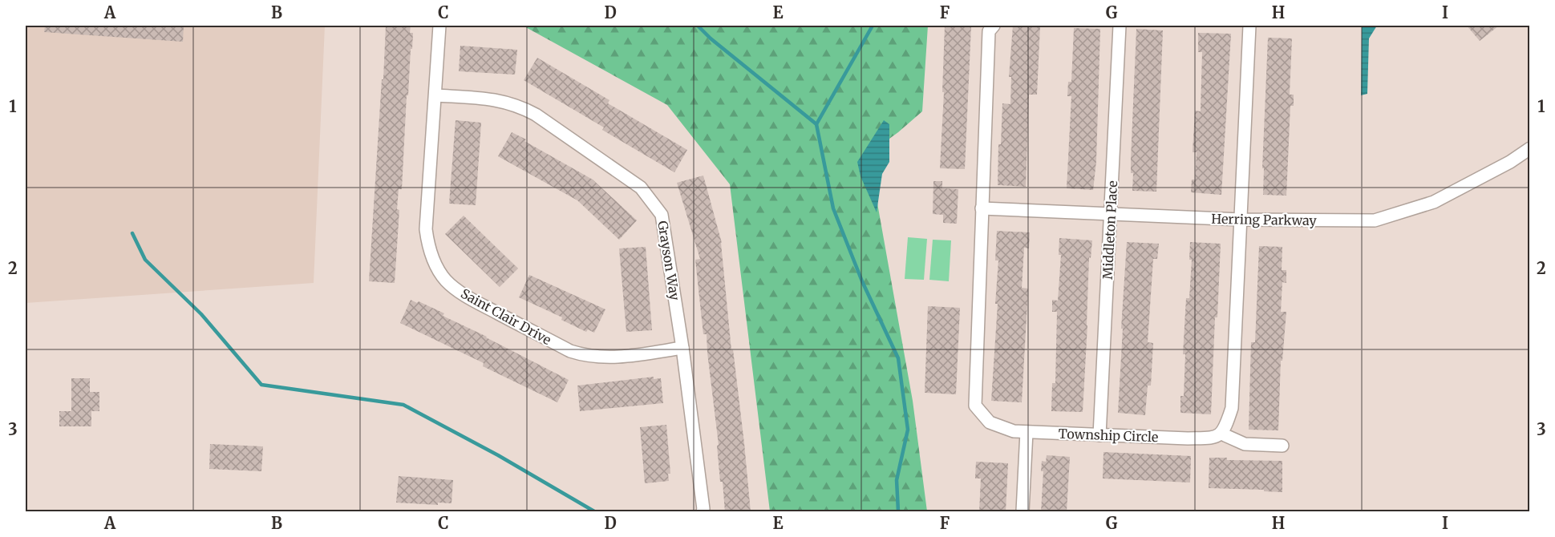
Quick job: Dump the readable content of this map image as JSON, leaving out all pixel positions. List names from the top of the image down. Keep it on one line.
{"streets":{"street":["Herring Parkway","Middleton Place","Grayson Way","Saint Clair Drive","Township Circle"]},"crossings":[["Herring Parkway","Middleton Place"],["Herring Parkway","Township Circle"],["Middleton Place","Township Circle"],["Grayson Way","Saint Clair Drive"]],"grid":{"columns":["A","B","C","D","E","F","G","H","I"],"rows":["1","2","3"]}}
